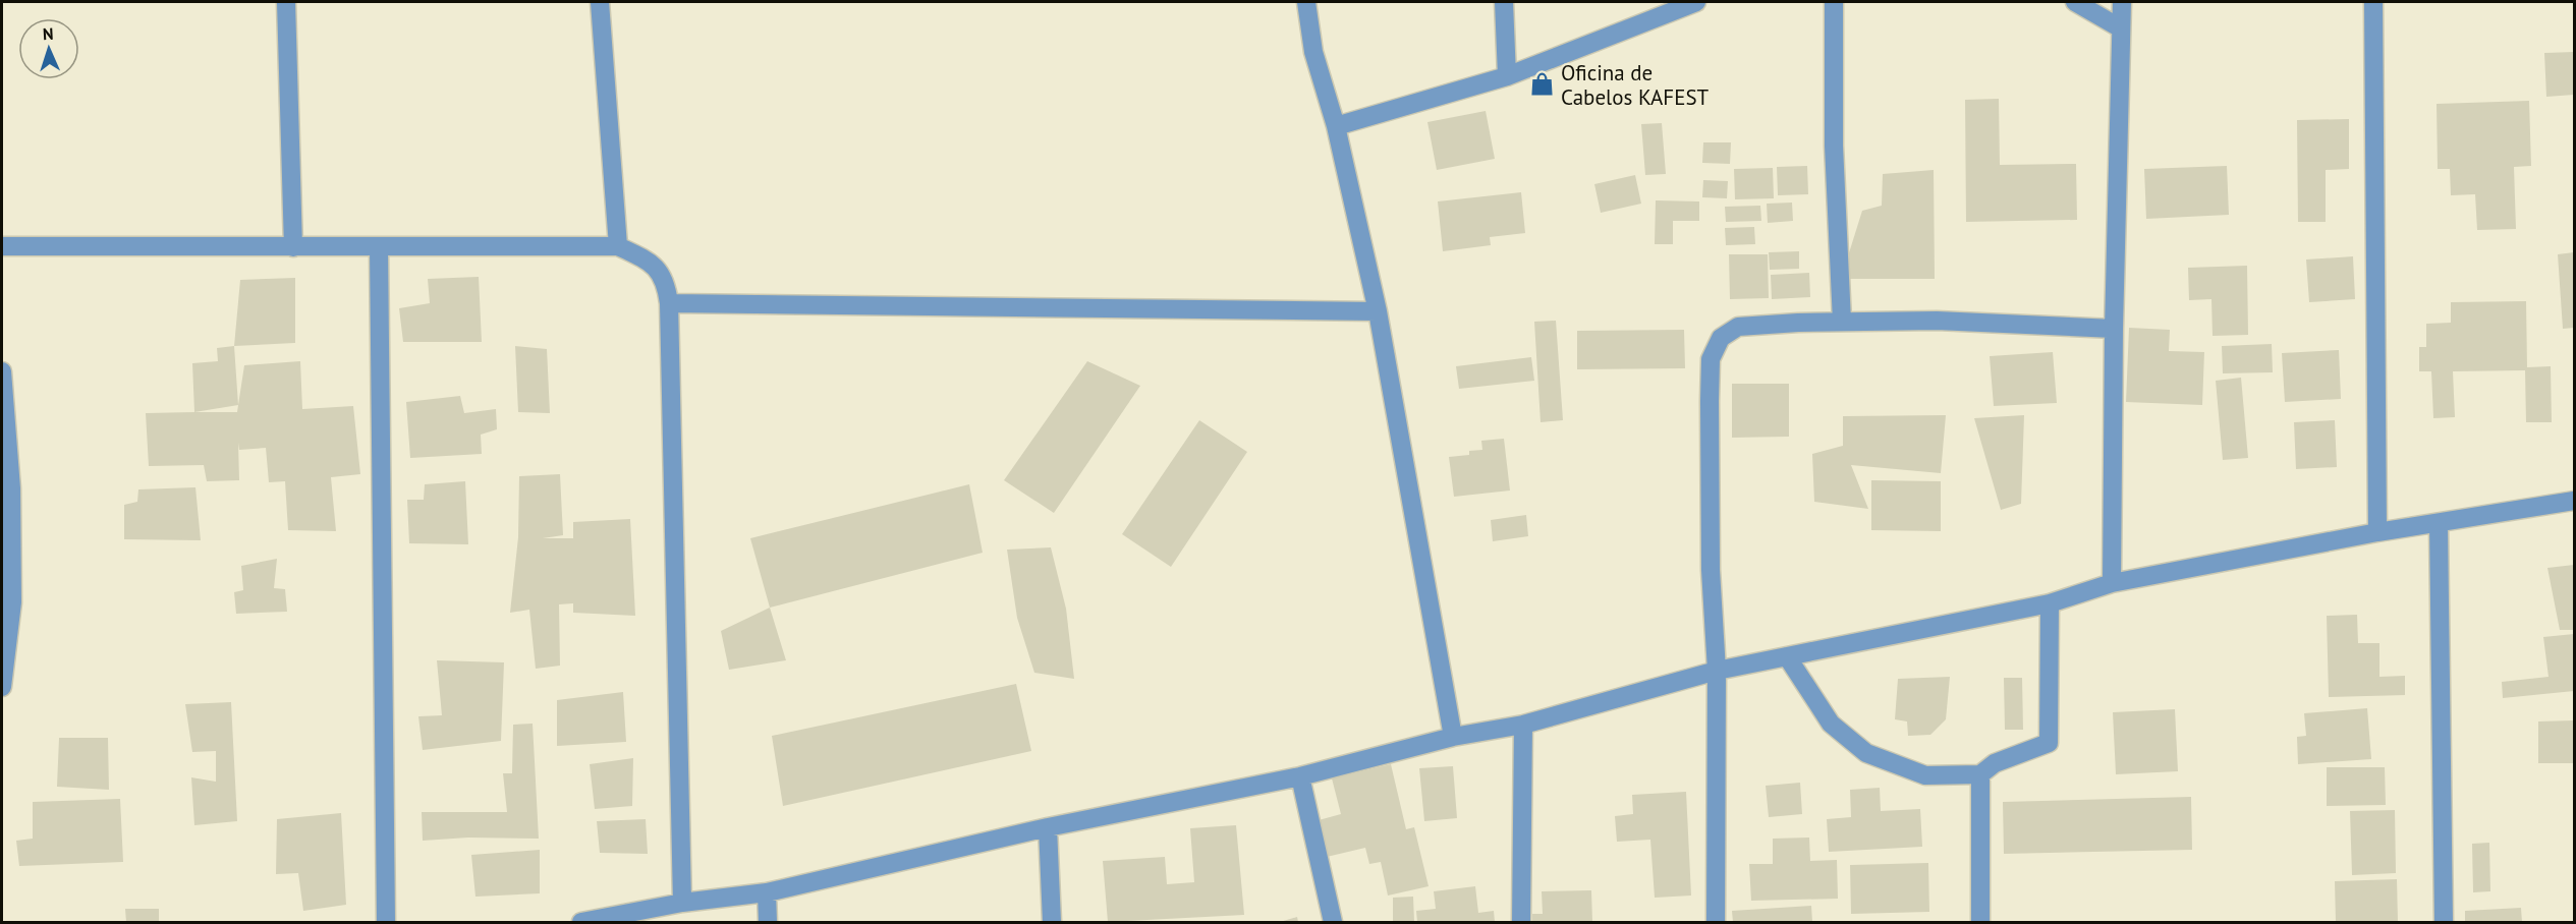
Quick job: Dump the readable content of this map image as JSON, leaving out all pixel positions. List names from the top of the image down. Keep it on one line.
{"places":{"shop":["Oficina de Cabelos KAFEST"]},"north":"top"}
